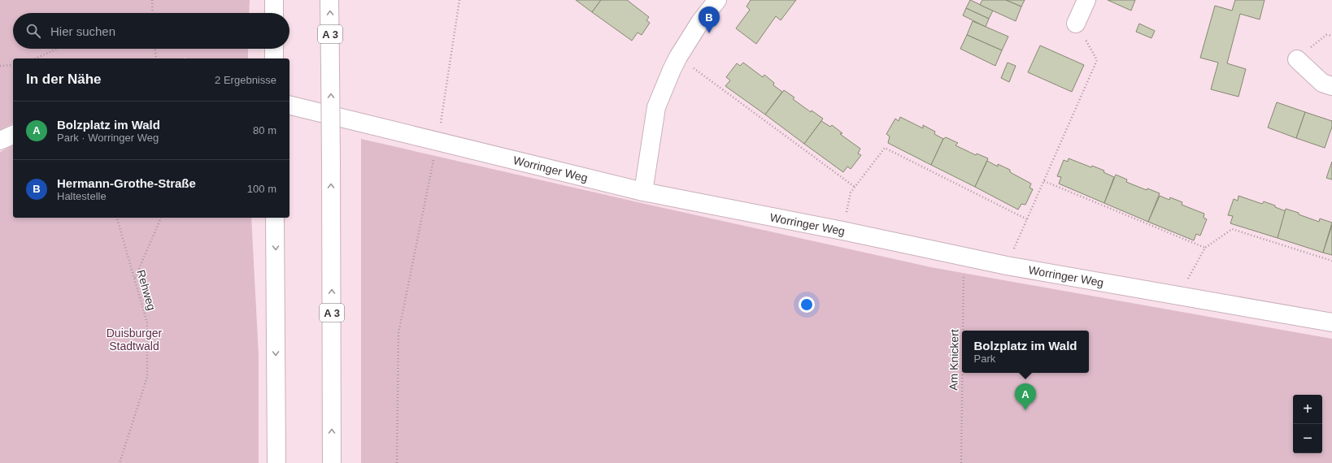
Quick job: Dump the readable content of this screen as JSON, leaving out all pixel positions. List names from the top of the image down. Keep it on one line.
{"streets":{"main road":["A 3","Worringer Weg"],"path":["Rehweg","Am Knickert"]},"crossings":[["Worringer Weg","Am Knickert"]],"parks":["Duisburger Stadtwald"],"page":{"pins":["B","A"],"search":"Hier suchen","heading":["In der Nähe","2 Ergebnisse"],"list":[{"mark":"A","name":"Bolzplatz im Wald","note":"Park · Worringer Weg","value":"80 m"},{"mark":"B","name":"Hermann-Grothe-Straße","note":"Haltestelle","value":"100 m"}],"popup":["Bolzplatz im Wald","Park"],"map_buttons":["+","−"]}}
